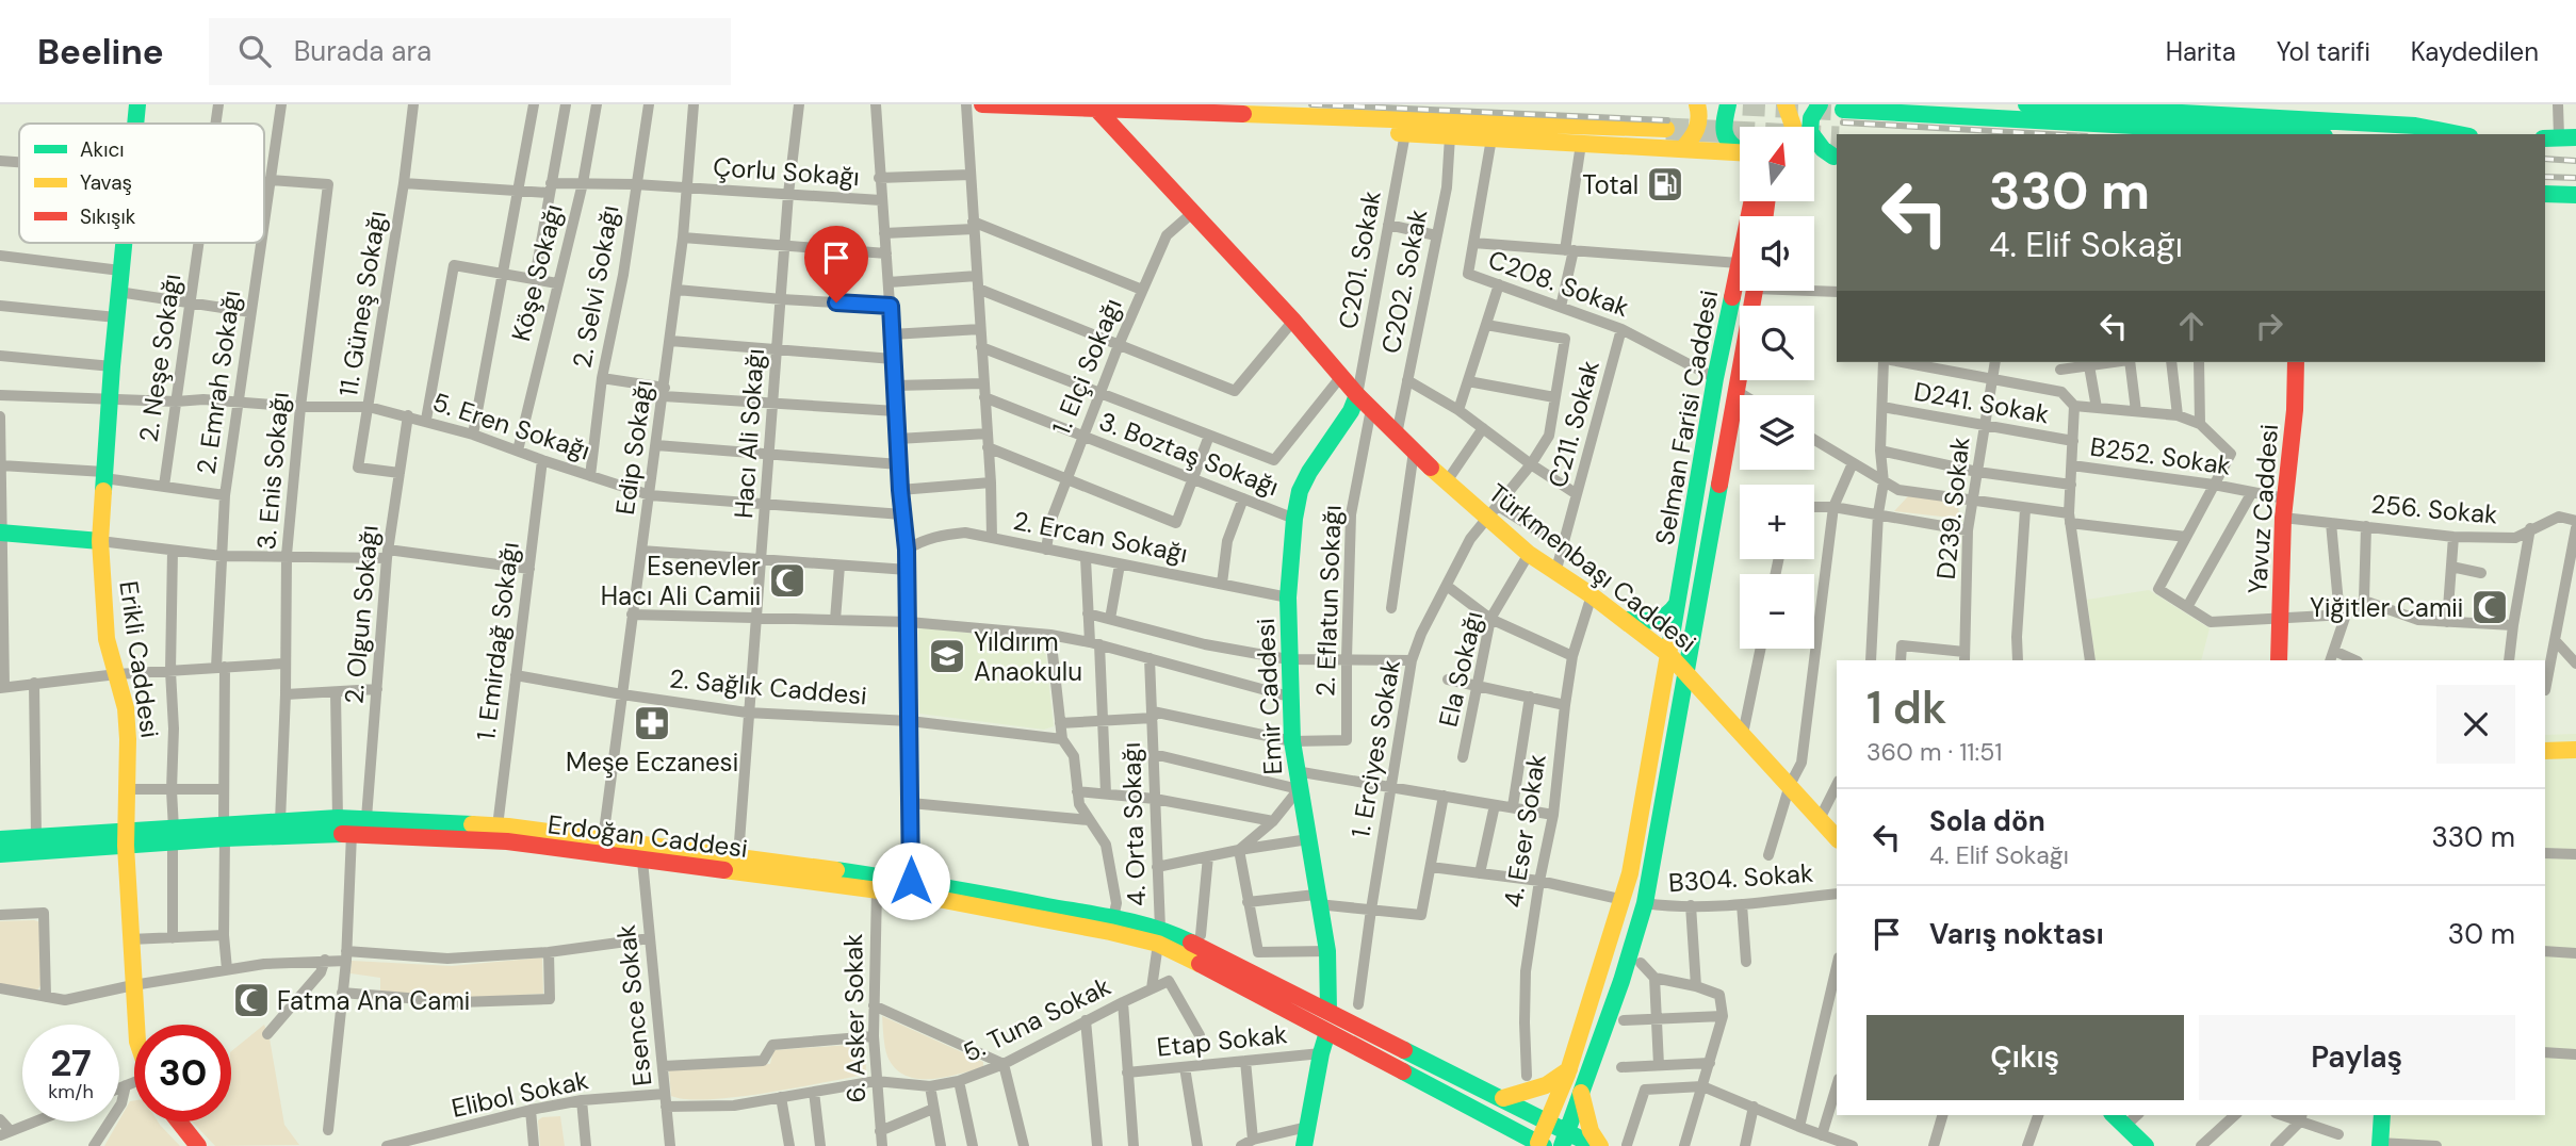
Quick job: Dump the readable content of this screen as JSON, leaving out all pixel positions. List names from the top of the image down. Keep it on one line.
{"streets":{"main road":["Selman Farisi Caddesi","Yavuz Caddesi","Türkmenbaşı Caddesi","Erikli Caddesi","Emir Caddesi","Erdoğan Caddesi"],"street":["Çorlu Sokağı","C201. Sokak","Köşe Sokağı","C202. Sokak","C208. Sokak","2. Selvi Sokağı","11. Güneş Sokağı","2. Neşe Sokağı","1. Elçi Sokağı","2. Emrah Sokağı","D241. Sokak","C211. Sokak","5. Eren Sokağı","Hacı Ali Sokağı","Edip Sokağı","3. Boztaş Sokağı","B252. Sokak","3. Enis Sokağı","D239. Sokak","256. Sokak","2. Ercan Sokağı","2. Eflatun Sokağı","2. Olgun Sokağı","1. Emirdağ Sokağı","Ela Sokağı","2. Sağlık Caddesi","1. Erciyes Sokak","4. Orta Sokağı","4. Eser Sokak","B304. Sokak","Esence Sokak","6. Asker Sokak","5. Tuna Sokak","Etap Sokak","Elibol Sokak"]},"crossings":[["Çorlu Sokağı","Köşe Sokağı"],["Çorlu Sokağı","2. Selvi Sokağı"],["Çorlu Sokağı","11. Güneş Sokağı"],["Çorlu Sokağı","Hacı Ali Sokağı"],["Çorlu Sokağı","Edip Sokağı"],["C201. Sokak","Türkmenbaşı Caddesi"],["C201. Sokak","Emir Caddesi"],["Köşe Sokağı","5. Eren Sokağı"],["C202. Sokak","Türkmenbaşı Caddesi"],["C208. Sokak","Selman Farisi Caddesi"],["C208. Sokak","C211. Sokak"],["2. Selvi Sokağı","5. Eren Sokağı"],["11. Güneş Sokağı","5. Eren Sokağı"],["11. Güneş Sokağı","2. Olgun Sokağı"],["2. Neşe Sokağı","5. Eren Sokağı"],["1. Elçi Sokağı","3. Boztaş Sokağı"],["1. Elçi Sokağı","2. Ercan Sokağı"],["1. Elçi Sokağı","Türkmenbaşı Caddesi"],["2. Emrah Sokağı","5. Eren Sokağı"],["2. Emrah Sokağı","3. Enis Sokağı"],["2. Emrah Sokağı","Erdoğan Caddesi"],["D241. Sokak","D239. Sokak"],["Selman Farisi Caddesi","Türkmenbaşı Caddesi"],["Selman Farisi Caddesi","B304. Sokak"],["C211. Sokak","Türkmenbaşı Caddesi"],["5. Eren Sokağı","Hacı Ali Sokağı"],["5. Eren Sokağı","Edip Sokağı"],["5. Eren Sokağı","3. Enis Sokağı"],["5. Eren Sokağı","2. Olgun Sokağı"],["5. Eren Sokağı","1. Emirdağ Sokağı"],["5. Eren Sokağı","Erikli Caddesi"],["Hacı Ali Sokağı","2. Sağlık Caddesi"],["Hacı Ali Sokağı","Erdoğan Caddesi"],["Edip Sokağı","2. Sağlık Caddesi"],["Edip Sokağı","Erdoğan Caddesi"],["3. Boztaş Sokağı","Emir Caddesi"],["B252. Sokak","Yavuz Caddesi"],["3. Enis Sokağı","Erdoğan Caddesi"],["Yavuz Caddesi","256. Sokak"],["2. Ercan Sokağı","Emir Caddesi"],["Türkmenbaşı Caddesi","2. Eflatun Sokağı"],["Türkmenbaşı Caddesi","Ela Sokağı"],["Türkmenbaşı Caddesi","Emir Caddesi"],["Türkmenbaşı Caddesi","1. Erciyes Sokak"],["Türkmenbaşı Caddesi","4. Eser Sokak"],["2. Eflatun Sokağı","Emir Caddesi"],["2. Olgun Sokağı","Erdoğan Caddesi"],["1. Emirdağ Sokağı","2. Sağlık Caddesi"],["1. Emirdağ Sokağı","Erdoğan Caddesi"],["Erikli Caddesi","Erdoğan Caddesi"],["4. Orta Sokağı","Erdoğan Caddesi"],["4. Orta Sokağı","5. Tuna Sokak"],["Erdoğan Caddesi","Esence Sokak"],["Erdoğan Caddesi","6. Asker Sokak"],["Esence Sokak","Elibol Sokak"],["6. Asker Sokak","5. Tuna Sokak"],["6. Asker Sokak","Elibol Sokak"],["5. Tuna Sokak","Elibol Sokak"]],"places":{"fuel station":["Total"],"mosque":["Esenevler Hacı Ali Camii","Yiğitler Camii","Fatma Ana Cami"],"school or university":["Yıldırım Anaokulu"],"pharmacy":["Meşe Eczanesi"]},"legend":["Akıcı","Yavaş","Sıkışık"],"north":"top","page":{"header":"Beeline","search":"Burada ara","nav":["Harita","Yol tarifi","Kaydedilen"],"map_buttons":["+","−"],"turn":["330 m","4. Elif Sokağı"],"heading":["1 dk","360 m · 11:51"],"list":[{"name":"Sola dön","note":"4. Elif Sokağı","value":"330 m"},{"name":"Varış noktası","value":"30 m"}],"buttons":["Çıkış","Paylaş"],"speed":"27 km/h","limit":"30"}}
